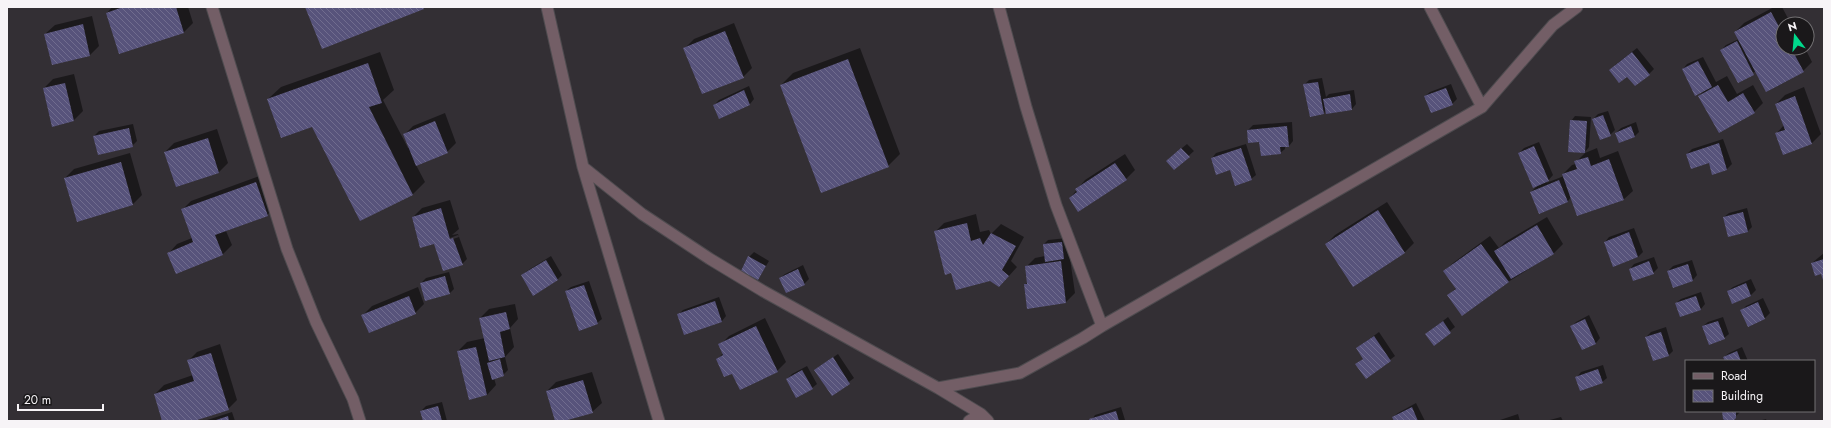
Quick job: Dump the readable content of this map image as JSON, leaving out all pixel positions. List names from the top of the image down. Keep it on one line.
{"legend":["Road","Building"],"scale_bar":"20 m","north":"top"}
